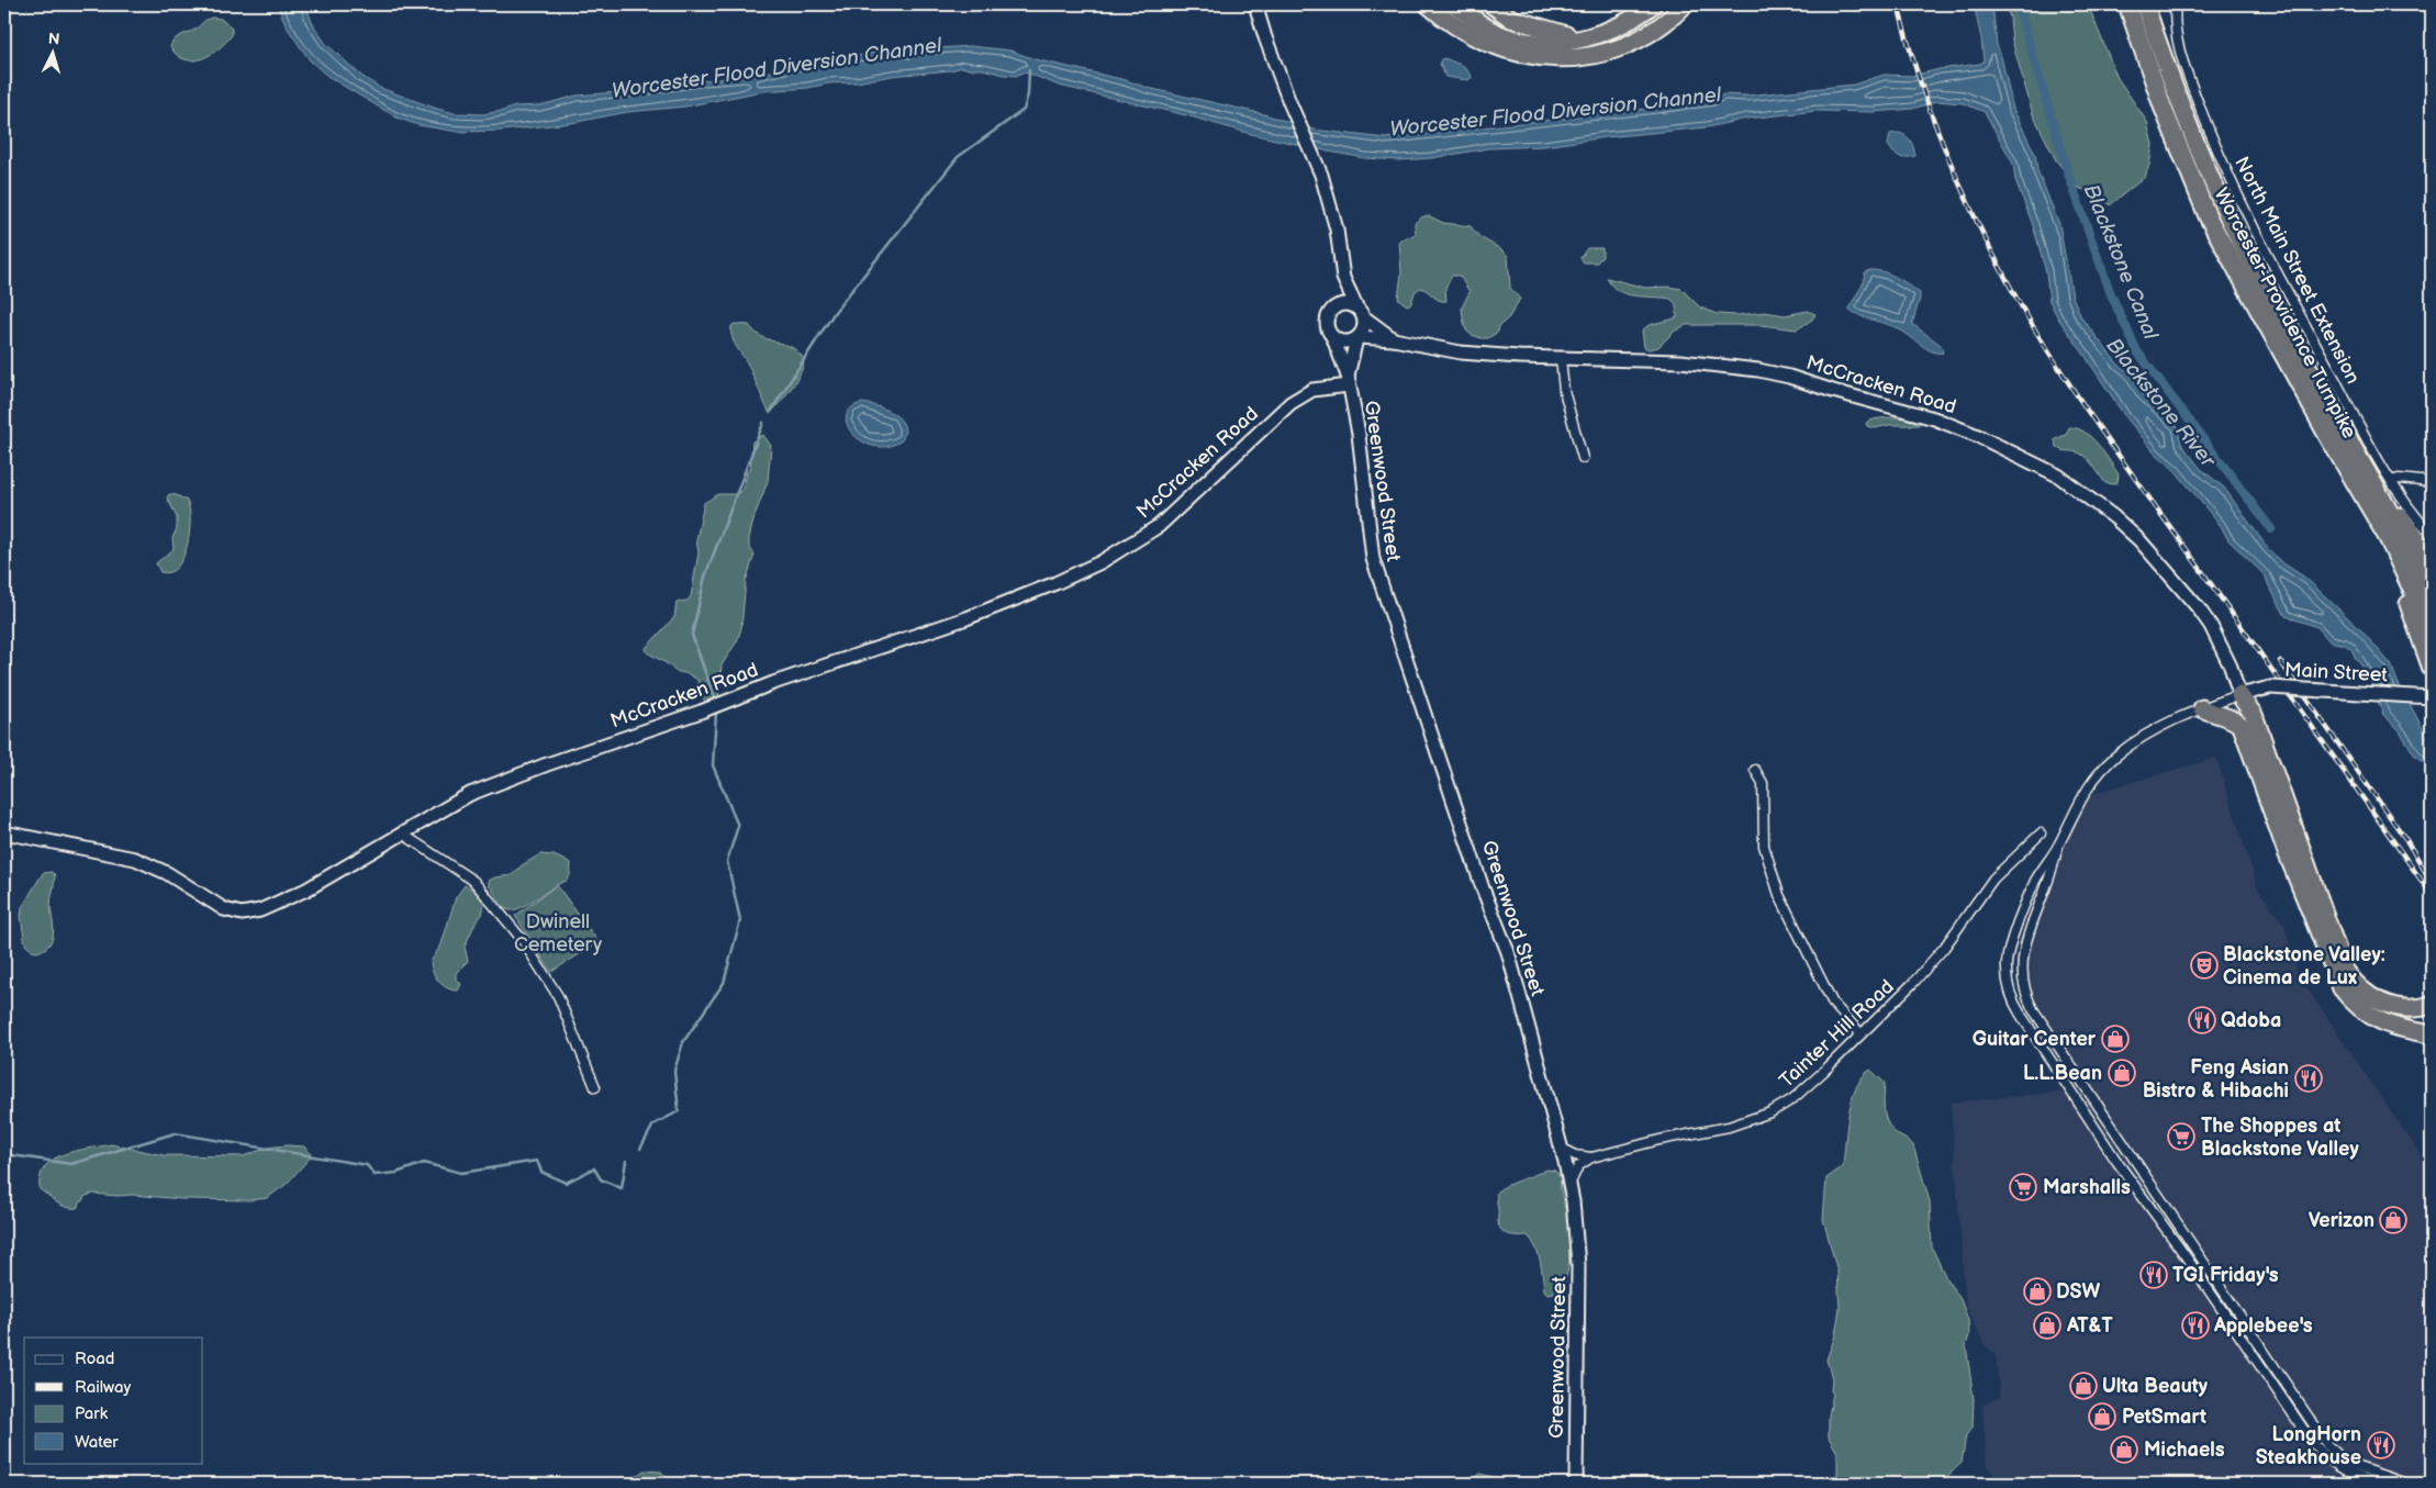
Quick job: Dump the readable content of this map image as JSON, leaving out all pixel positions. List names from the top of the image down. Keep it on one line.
{"streets":{"highway":["Worcester-Providence Turnpike"],"street":["North Main Street Extension","McCracken Road","Greenwood Street","Main Street","Tainter Hill Road"]},"crossings":[["McCracken Road","Greenwood Street"],["McCracken Road","Main Street"],["Greenwood Street","Tainter Hill Road"]],"water":["Worcester Flood Diversion Channel","Blackstone Canal","Blackstone River"],"parks":["Dwinell Cemetery"],"places":{"theatre":["Blackstone Valley: Cinema de Lux"],"restaurant":["Qdoba","Feng Asian Bistro & Hibachi","TGI Friday's","Applebee's","LongHorn Steakhouse"],"shop":["Guitar Center","L.L.Bean","Verizon","DSW","AT&T","Ulta Beauty","PetSmart","Michaels"],"supermarket":["The Shoppes at Blackstone Valley","Marshalls"]},"legend":["Road","Railway","Park","Water"],"north":"top"}
